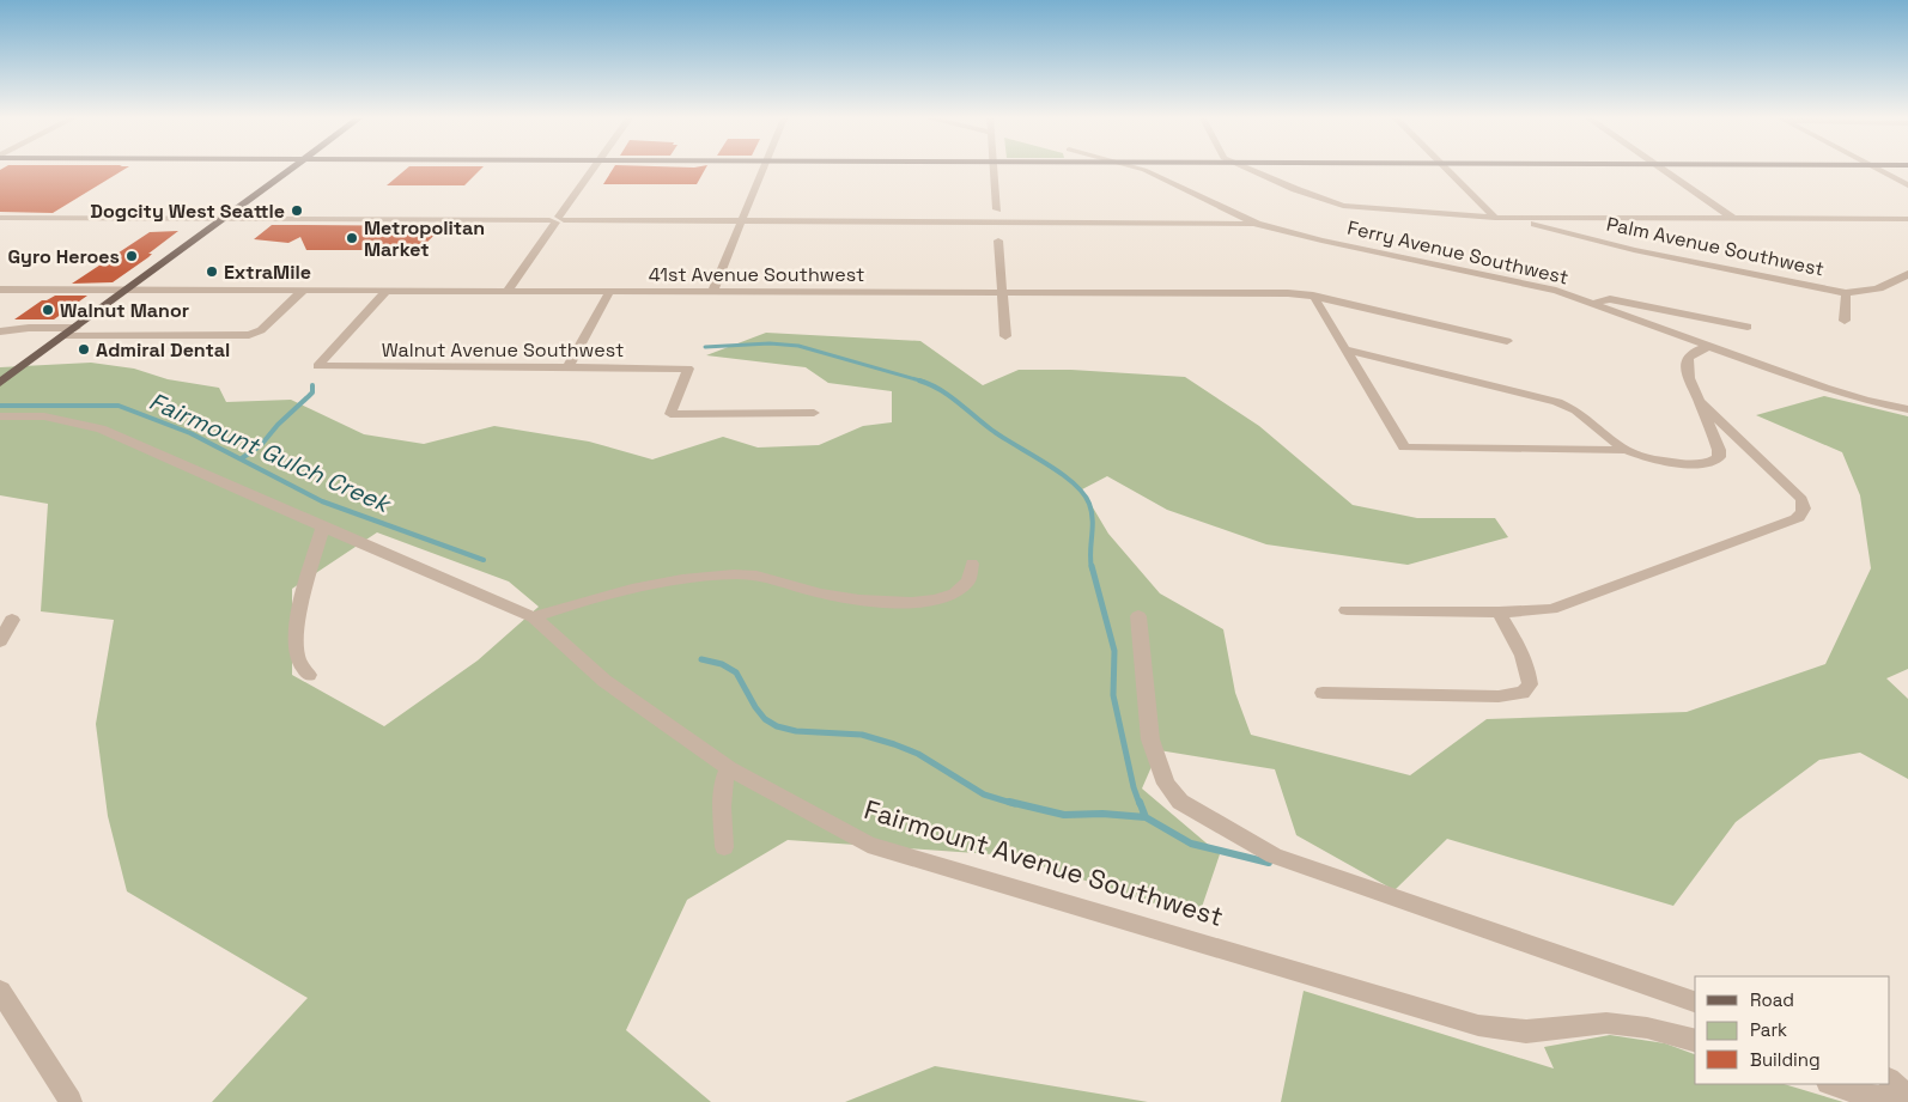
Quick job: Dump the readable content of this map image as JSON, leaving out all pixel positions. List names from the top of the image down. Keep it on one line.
{"streets":{"street":["Palm Avenue Southwest","Ferry Avenue Southwest","41st Avenue Southwest","Walnut Avenue Southwest","Fairmount Avenue Southwest"]},"crossings":[["41st Avenue Southwest","Walnut Avenue Southwest"]],"water":["Fairmount Gulch Creek"],"places":["Dogcity West Seattle","Metropolitan Market","Gyro Heroes","ExtraMile","Walnut Manor","Admiral Dental"],"legend":["Road","Park","Building"]}
